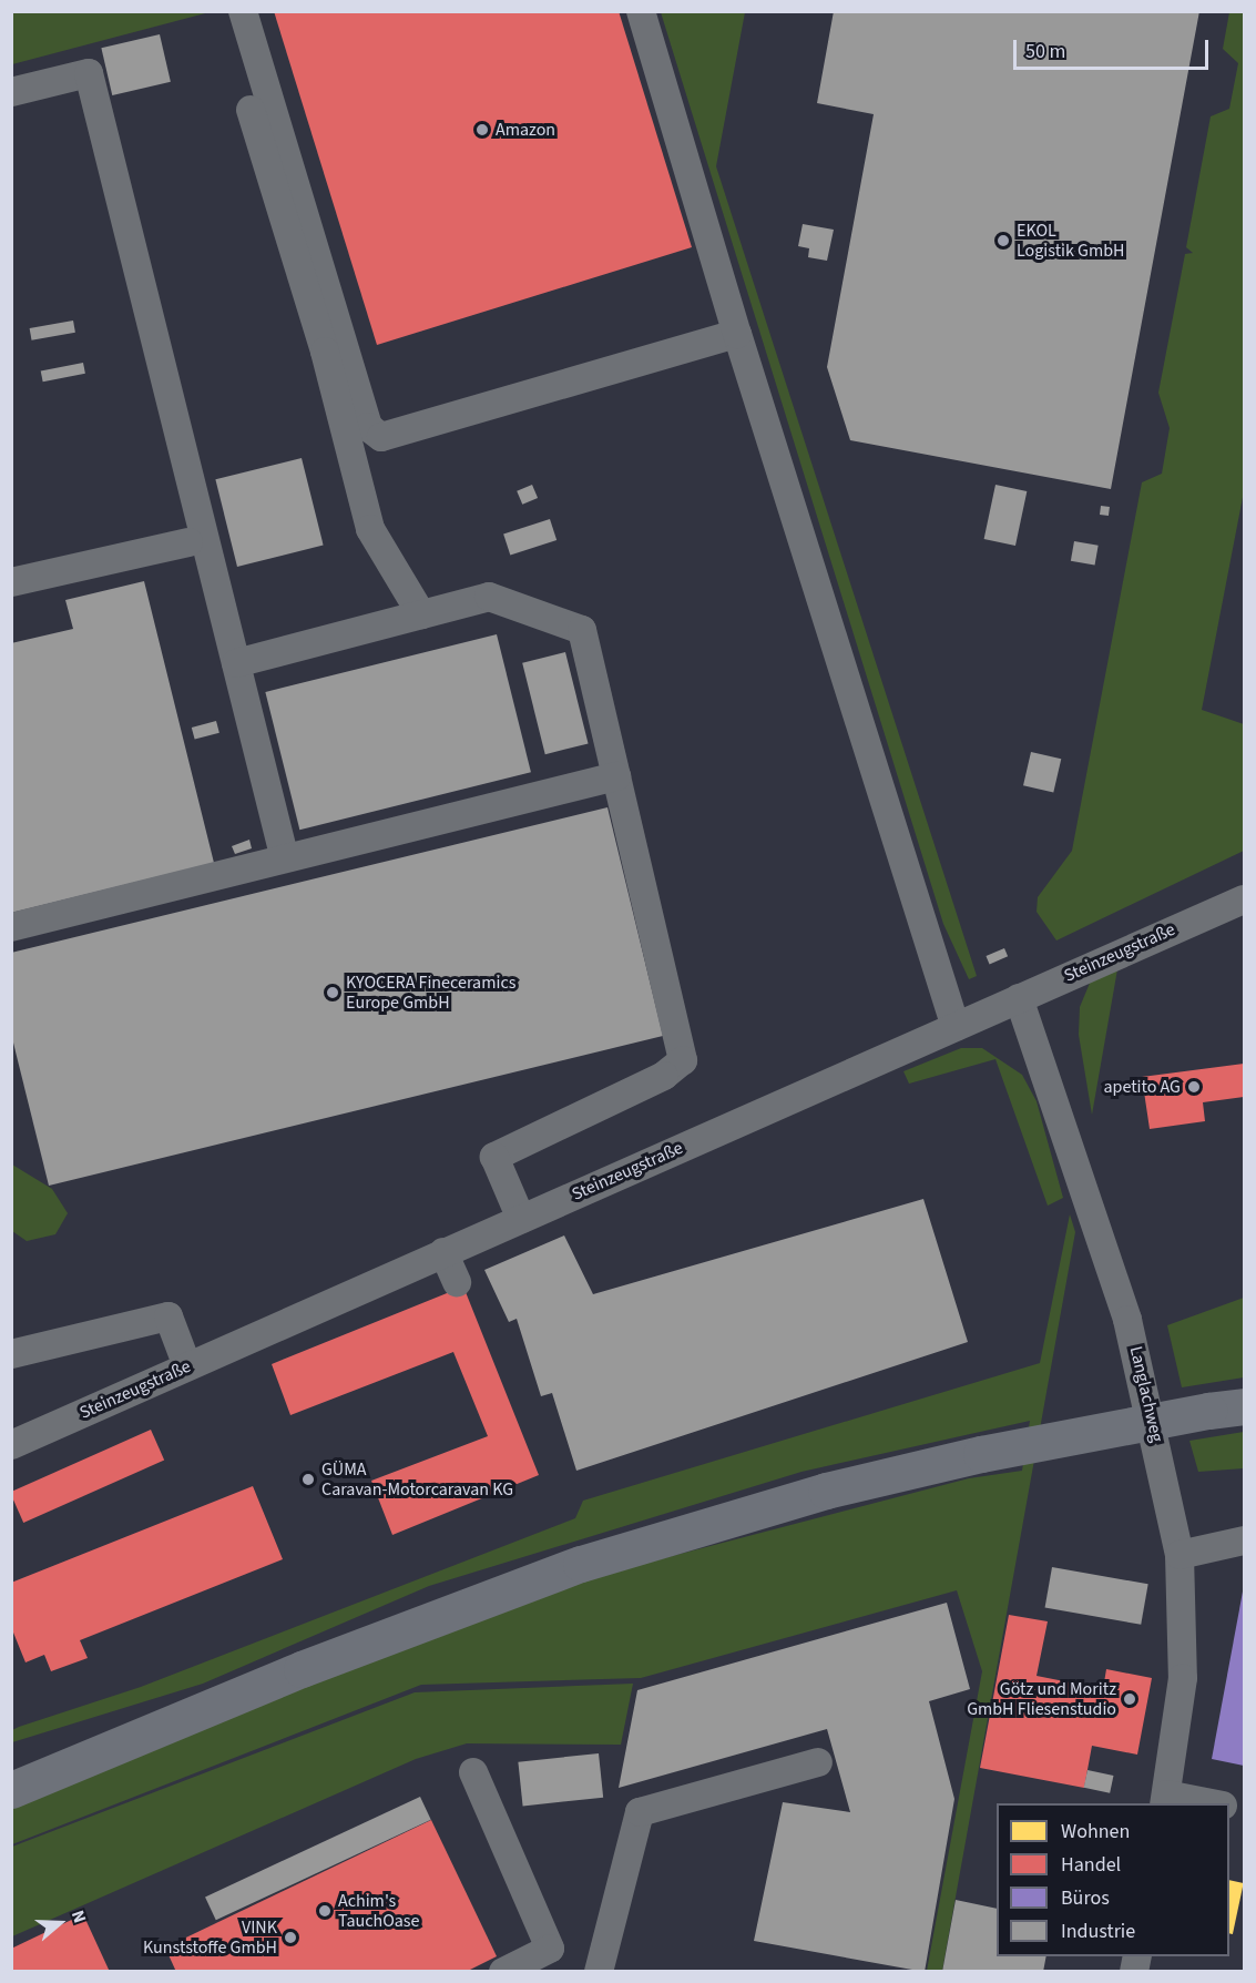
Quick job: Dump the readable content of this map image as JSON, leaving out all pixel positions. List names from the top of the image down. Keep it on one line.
{"streets":{"street":["Steinzeugstraße","Langlachweg"]},"crossings":[["Steinzeugstraße","Langlachweg"]],"places":["Amazon","EKOL Logistik GmbH","KYOCERA Fineceramics Europe GmbH","apetito AG","GÜMA Caravan-Motorcaravan KG","Götz und Moritz GmbH Fliesenstudio","Achim's TauchOase","VINK Kunststoffe GmbH"],"legend":["Wohnen","Handel","Büros","Industrie"],"scale_bar":"50 m","north":"right"}
